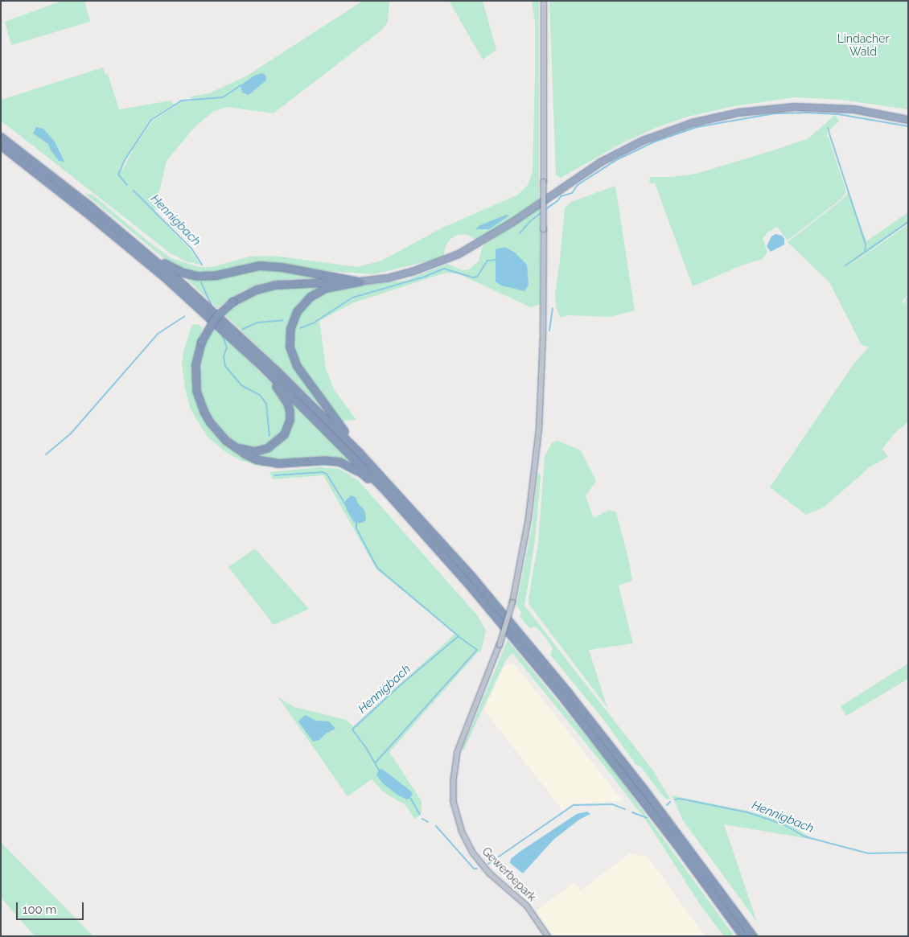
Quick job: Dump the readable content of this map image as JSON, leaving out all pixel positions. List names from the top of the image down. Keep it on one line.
{"streets":{"street":["Gewerbepark"]},"water":["Hennigbach"],"parks":["Lindacher Wald"],"scale_bar":"100 m"}
